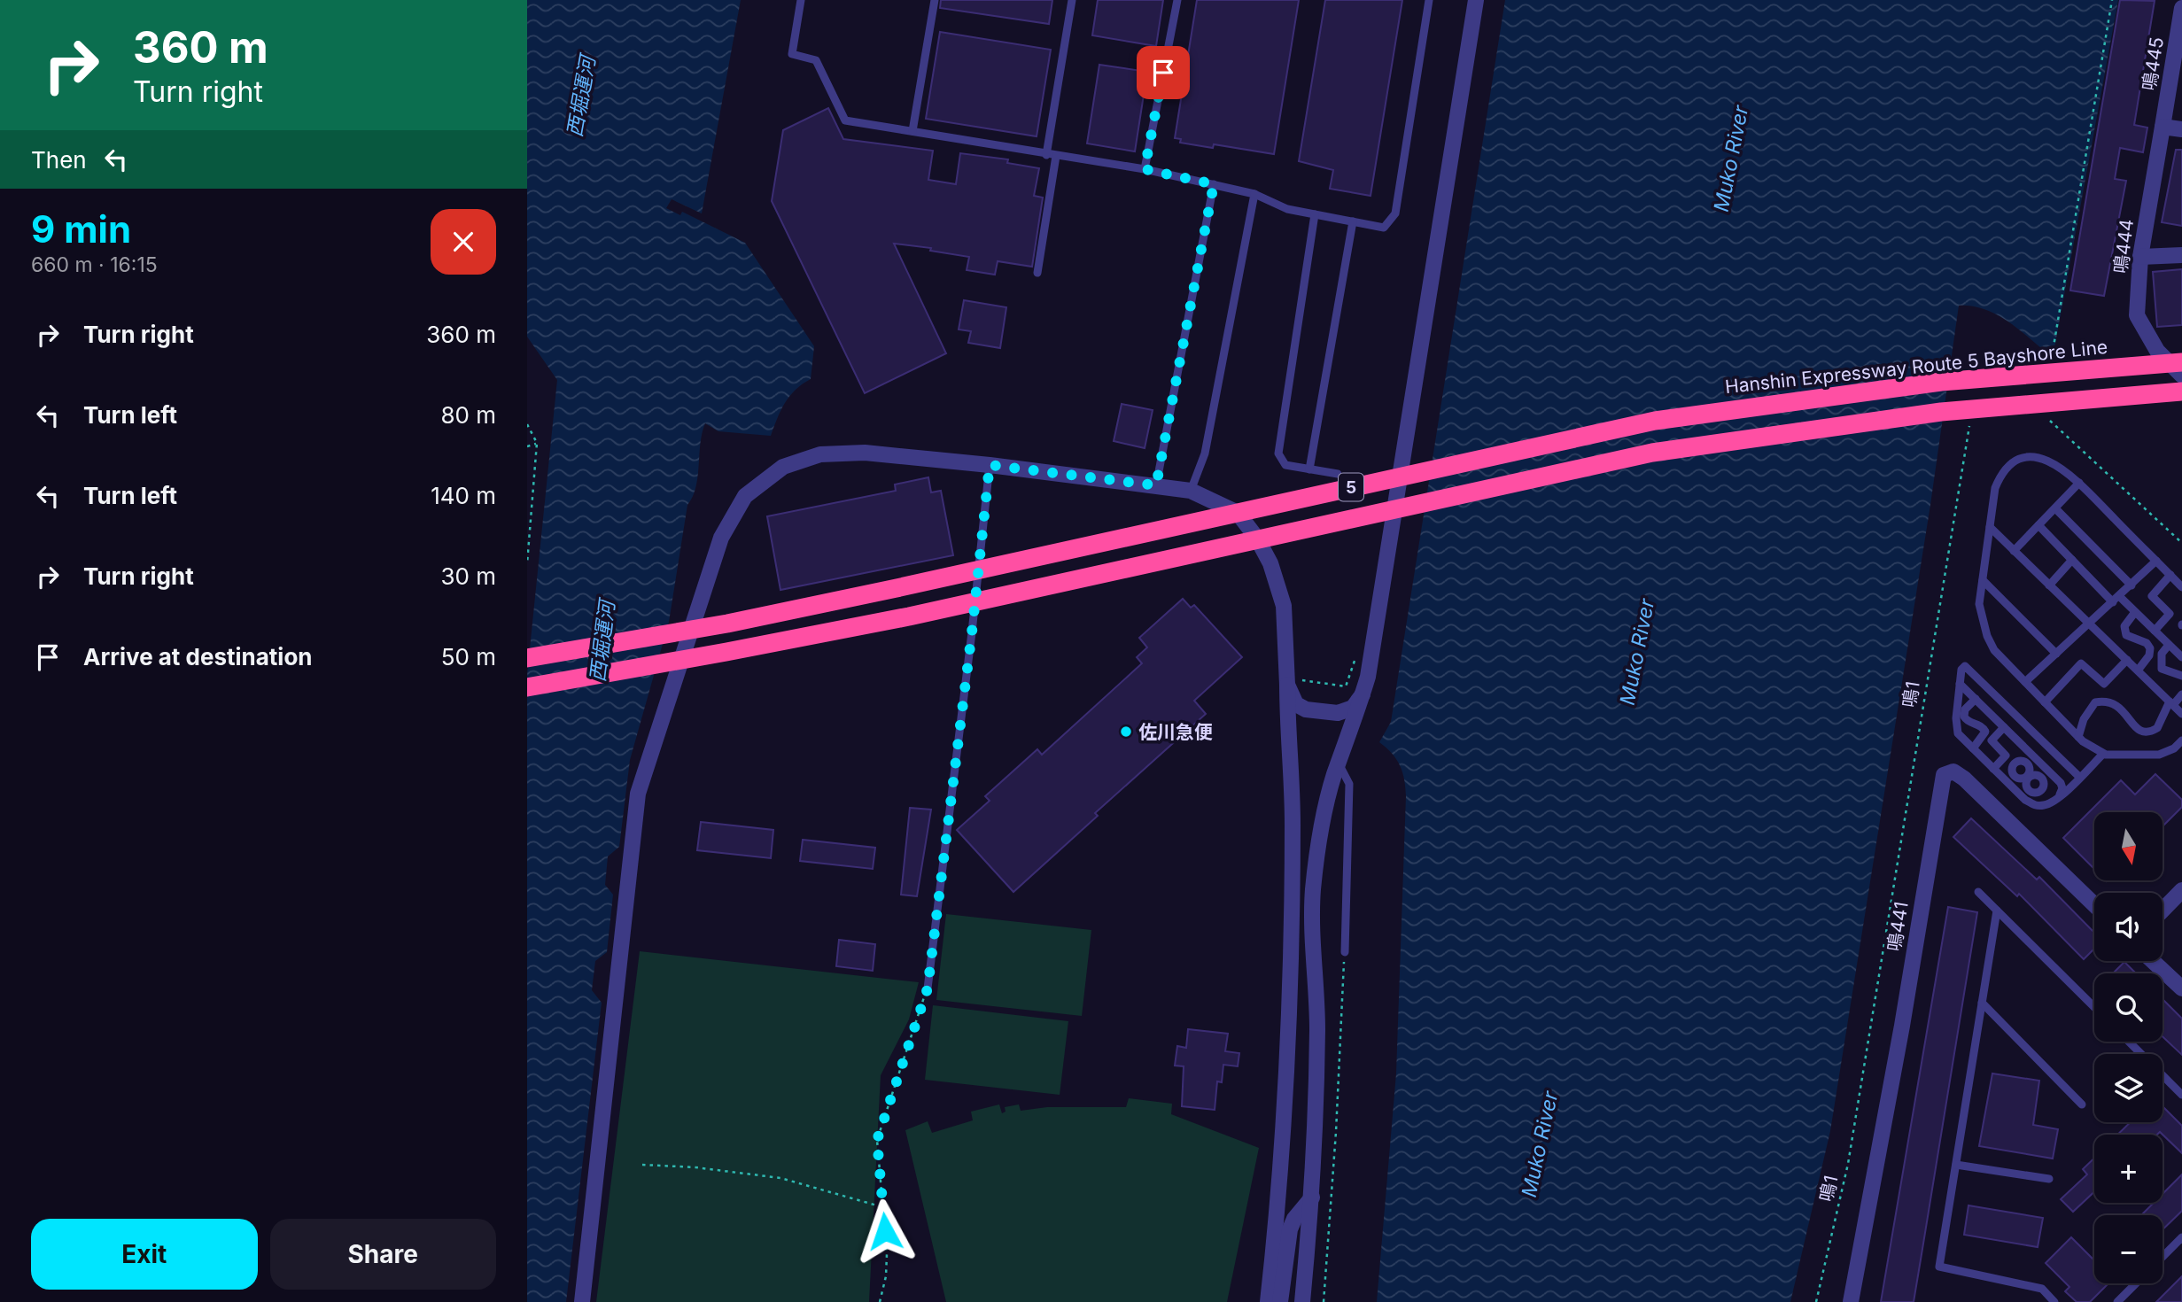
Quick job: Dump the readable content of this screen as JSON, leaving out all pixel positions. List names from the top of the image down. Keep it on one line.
{"streets":{"highway":["Hanshin Expressway Route 5 Bayshore Line","5"],"street":["鳴445","鳴444","鳴441"],"path":["鳴1"]},"crossings":[["鳴445","鳴444"]],"water":["西堀運河","Muko River"],"places":["佐川急便"],"north":"bottom","page":{"turn":["360 m","Turn right"],"then":"Then","heading":["9 min","660 m · 16:15"],"list":[{"name":"Turn right","value":"360 m"},{"name":"Turn left","value":"80 m"},{"name":"Turn left","value":"140 m"},{"name":"Turn right","value":"30 m"},{"name":"Arrive at destination","value":"50 m"}],"map_buttons":["+","−"],"buttons":["Exit","Share"]}}
